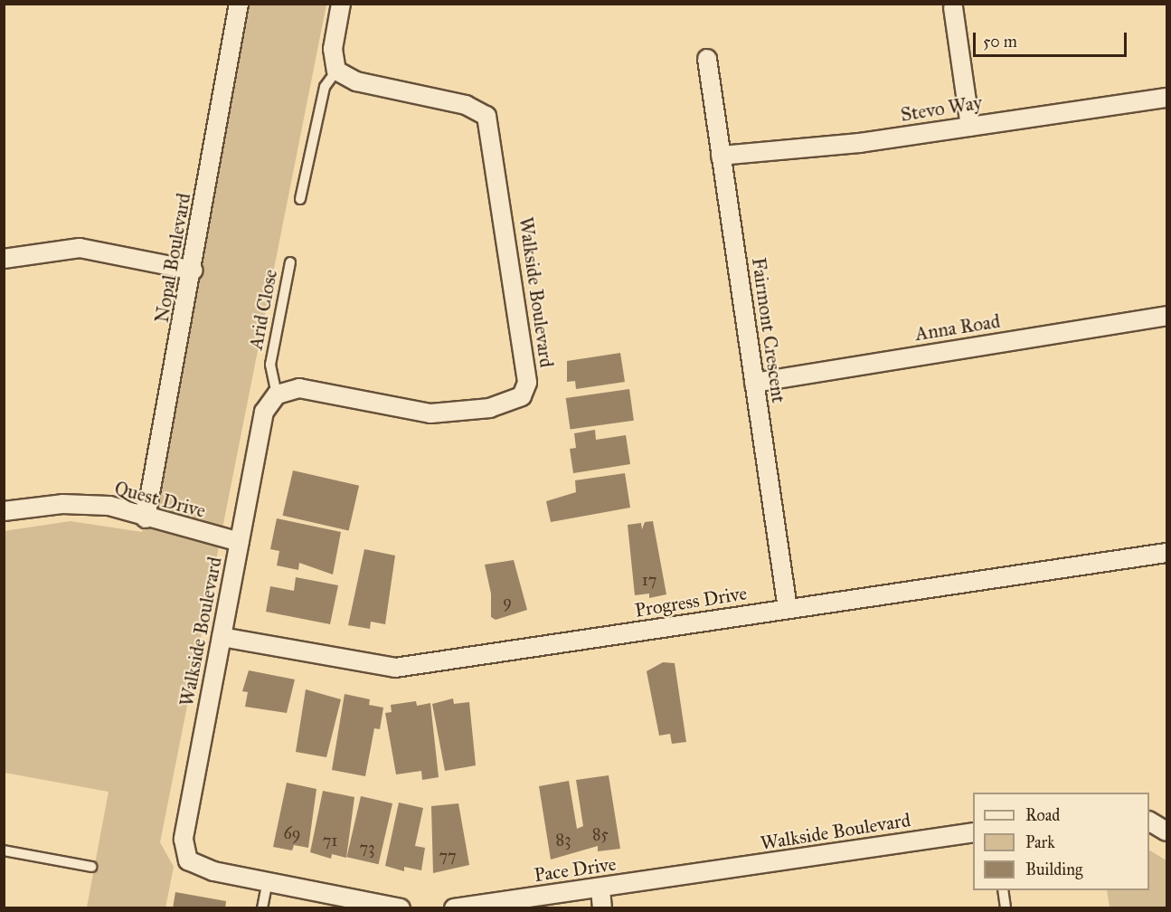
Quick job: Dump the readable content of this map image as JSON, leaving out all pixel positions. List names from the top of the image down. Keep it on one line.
{"streets":{"street":["Stevo Way","Nopal Boulevard","Walkside Boulevard","Anna Road","Fairmont Crescent","Quest Drive","Progress Drive","Pace Drive"],"lane":["Arid Close"]},"crossings":[["Stevo Way","Fairmont Crescent"],["Nopal Boulevard","Quest Drive"],["Walkside Boulevard","Arid Close"],["Walkside Boulevard","Quest Drive"],["Walkside Boulevard","Progress Drive"],["Walkside Boulevard","Pace Drive"],["Anna Road","Fairmont Crescent"],["Fairmont Crescent","Progress Drive"]],"house_numbers":["17","9","69","85","83","71","73","77"],"legend":["Road","Park","Building"],"scale_bar":"50 m"}
